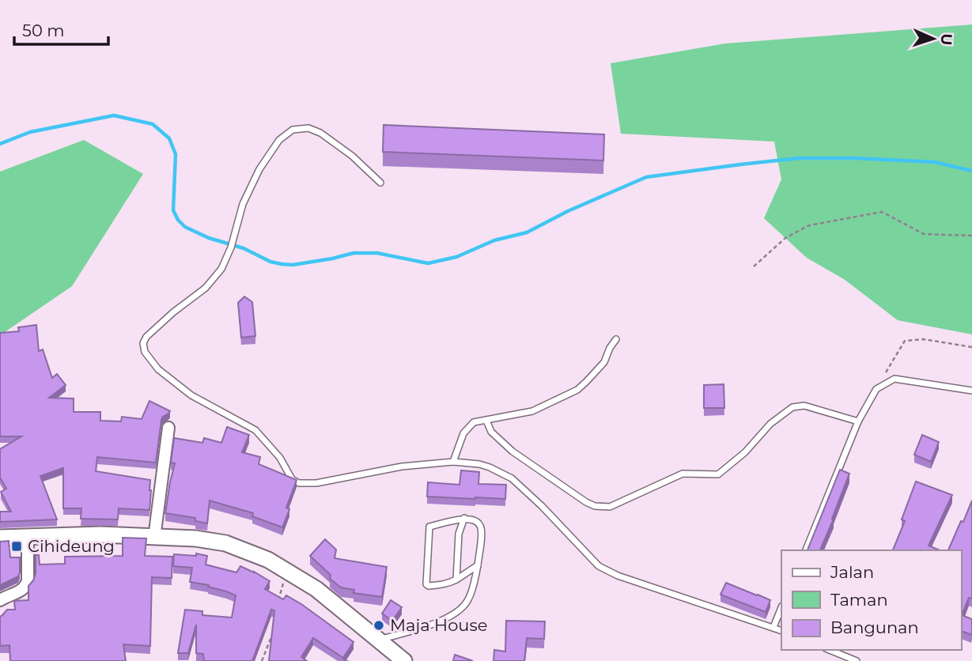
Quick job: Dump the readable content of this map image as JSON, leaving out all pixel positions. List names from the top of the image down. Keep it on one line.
{"places":{"transit":["Cihideung"],"other":["Maja House"]},"legend":["Jalan","Taman","Bangunan"],"scale_bar":"50 m","north":"right"}
